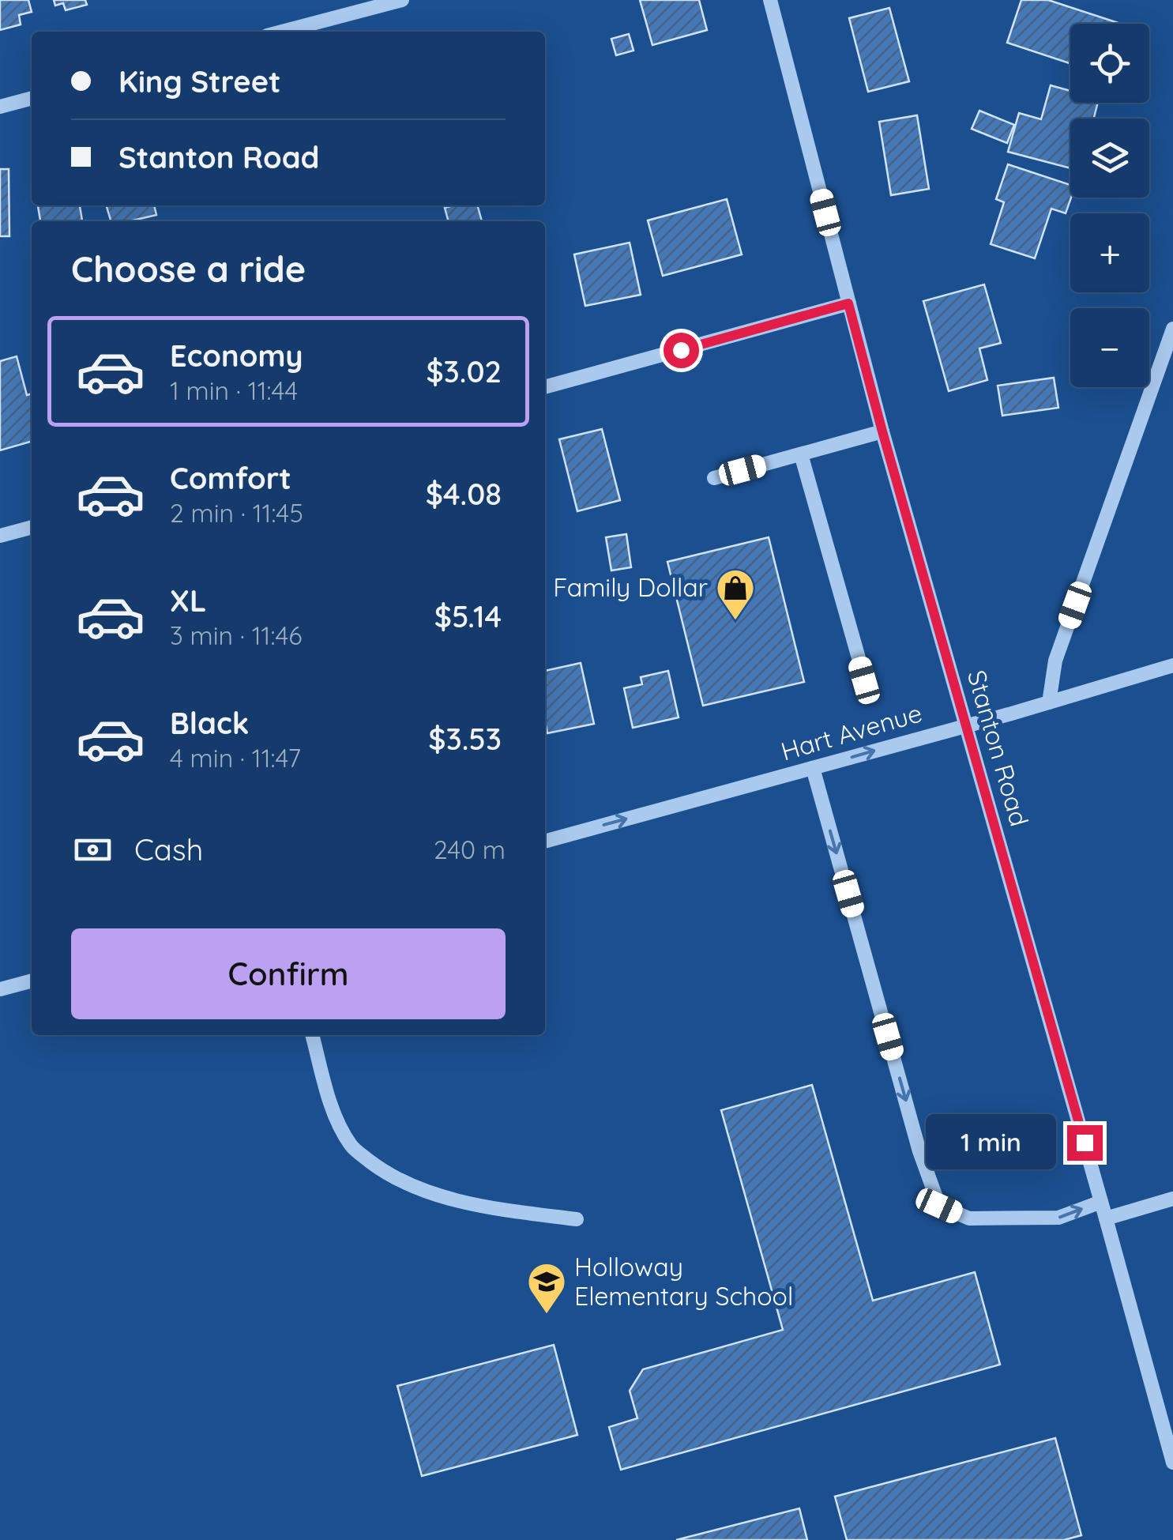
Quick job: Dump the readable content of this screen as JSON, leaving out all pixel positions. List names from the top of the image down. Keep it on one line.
{"streets":{"street":["Hart Avenue","Stanton Road"]},"crossings":[["Hart Avenue","Stanton Road"]],"one_way":["Hart Avenue"],"places":{"shop":["Family Dollar"],"school or university":["Holloway Elementary School"]},"page":{"map_buttons":["+","−"],"banner":["King Street","Stanton Road"],"heading":"Choose a ride","list":[{"name":"Economy","note":"1 min · 11:44","value":"$3.02"},{"name":"Comfort","note":"2 min · 11:45","value":"$4.08"},{"name":"XL","note":"3 min · 11:46","value":"$5.14"},{"name":"Black","note":"4 min · 11:47","value":"$3.53"}],"pay":["Cash","240 m"],"buttons":"Confirm","bubble":"1 min"}}
